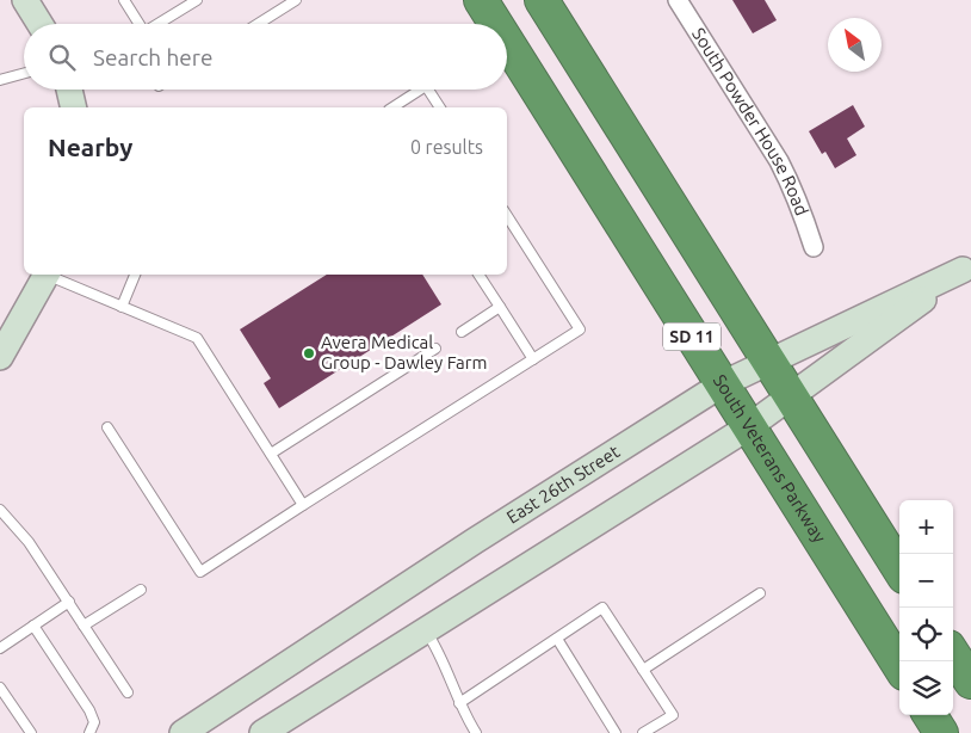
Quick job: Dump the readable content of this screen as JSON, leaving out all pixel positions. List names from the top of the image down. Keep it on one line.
{"streets":{"highway":["SD 11","South Veterans Parkway"],"main road":["East 26th Street"],"street":["South Powder House Road"]},"crossings":[["SD 11","East 26th Street"],["South Veterans Parkway","East 26th Street"]],"places":["Avera Medical Group - Dawley Farm"],"north":"top left","page":{"search":"Search here","heading":["Nearby","0 results"],"map_buttons":["+","−"]}}
